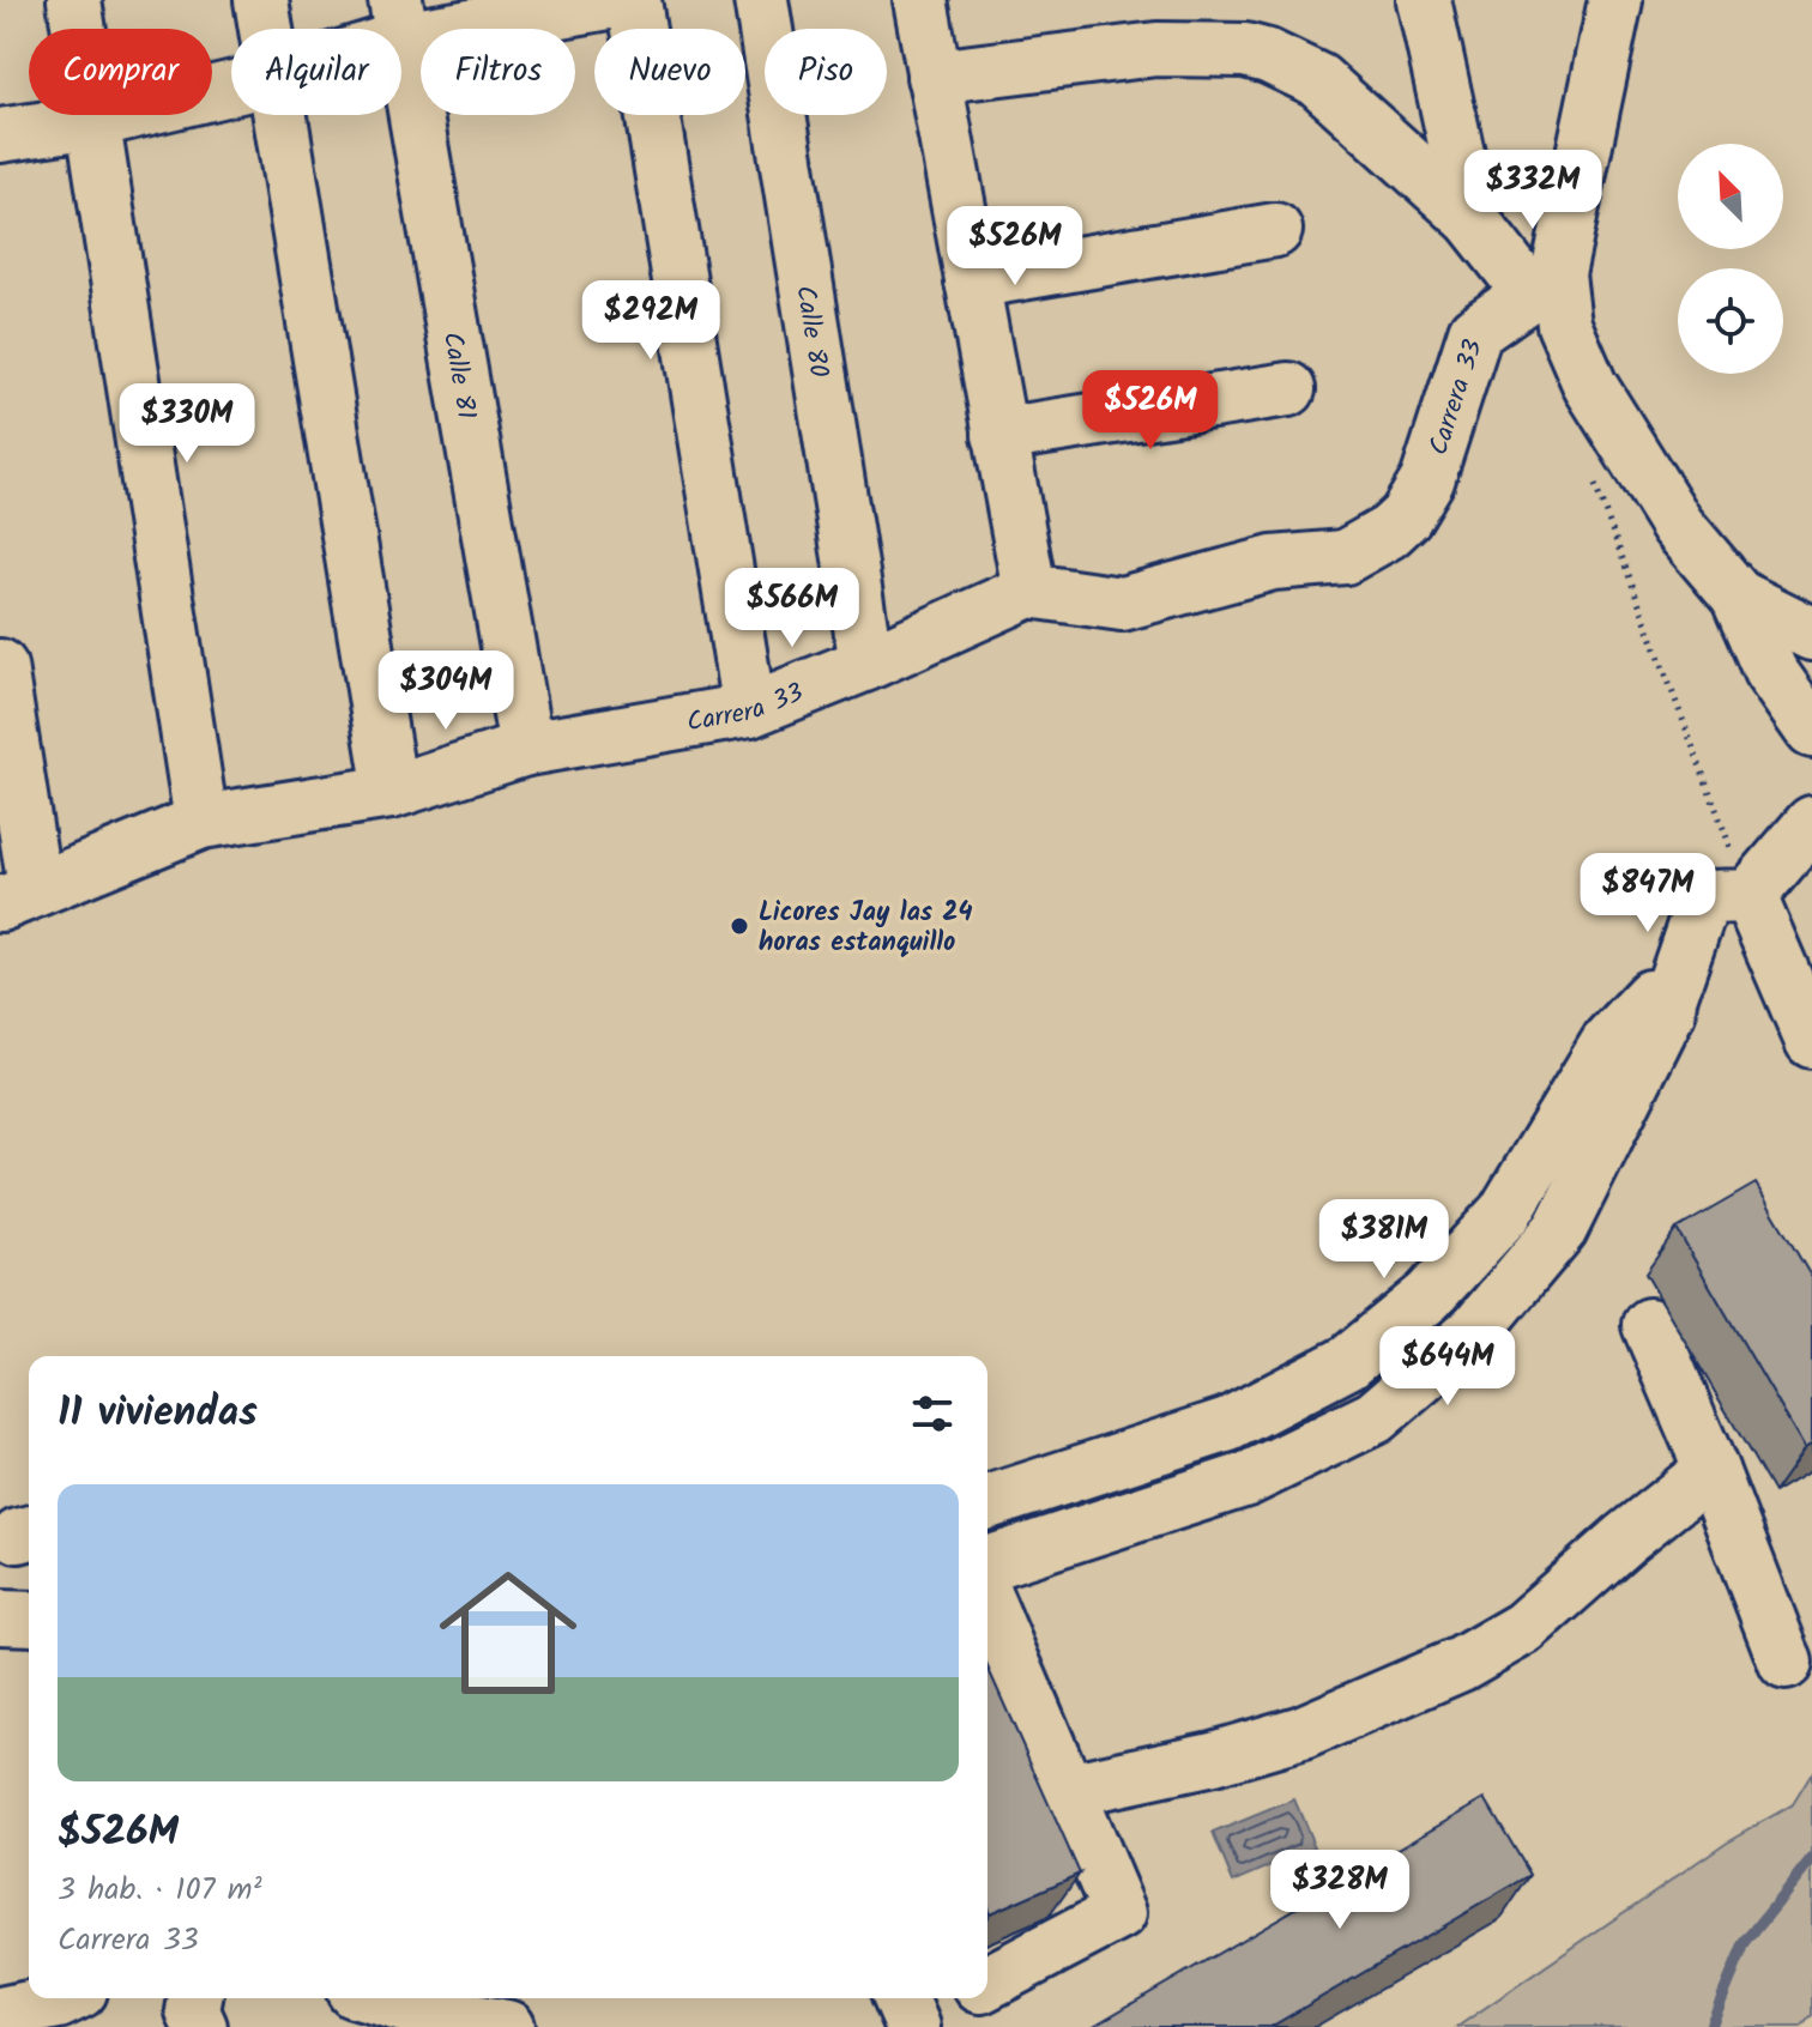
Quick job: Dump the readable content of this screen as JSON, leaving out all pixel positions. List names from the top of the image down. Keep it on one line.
{"streets":{"street":["Calle 80","Calle 81","Carrera 33"]},"crossings":[["Calle 80","Carrera 33"],["Calle 81","Carrera 33"]],"places":["Licores Jay las 24 horas estanquillo"],"north":"top left","page":{"chip":["Comprar","Alquilar","Filtros","Nuevo","Piso"],"price":["$332M","$526M","$292M","$526M","$330M","$566M","$304M","$847M","$381M","$644M","$328M"],"heading":"11 viviendas","list":[{"name":"$526M","note":"3 hab. · 107 m² · Carrera 33"}]}}
